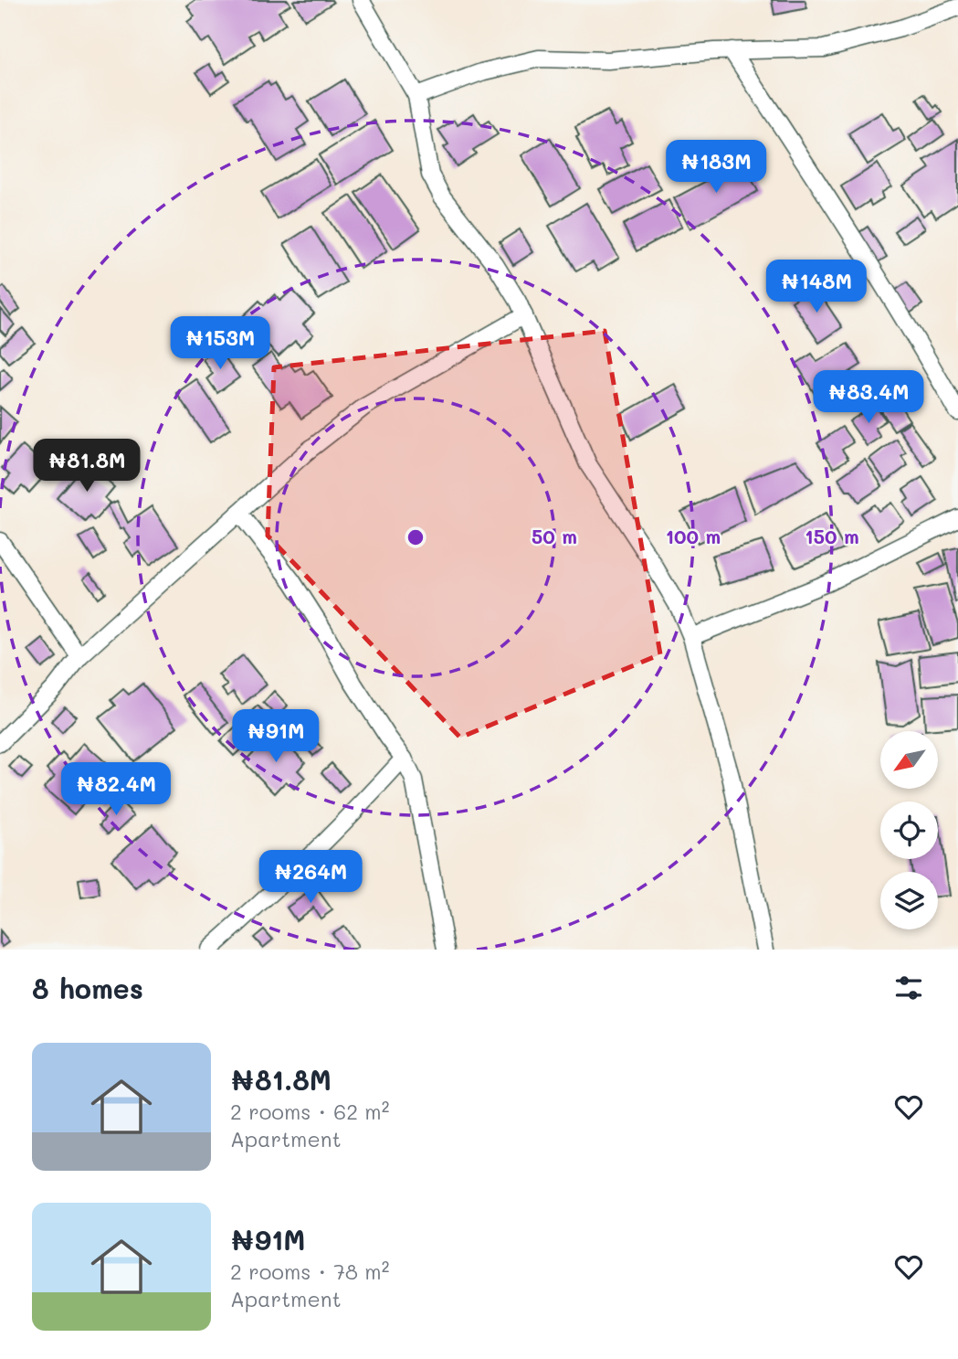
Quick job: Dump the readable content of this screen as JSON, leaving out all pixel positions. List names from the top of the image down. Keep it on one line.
{"north":"bottom left","page":{"price":["₦183M","₦148M","₦153M","₦83.4M","₦81.8M","₦91M","₦82.4M","₦264M"],"heading":"8 homes","list":[{"name":"₦81.8M","note":"2 rooms · 62 m² · Apartment"},{"name":"₦91M","note":"2 rooms · 78 m² · Apartment"}]},"rings":["50 m","100 m","150 m"]}
